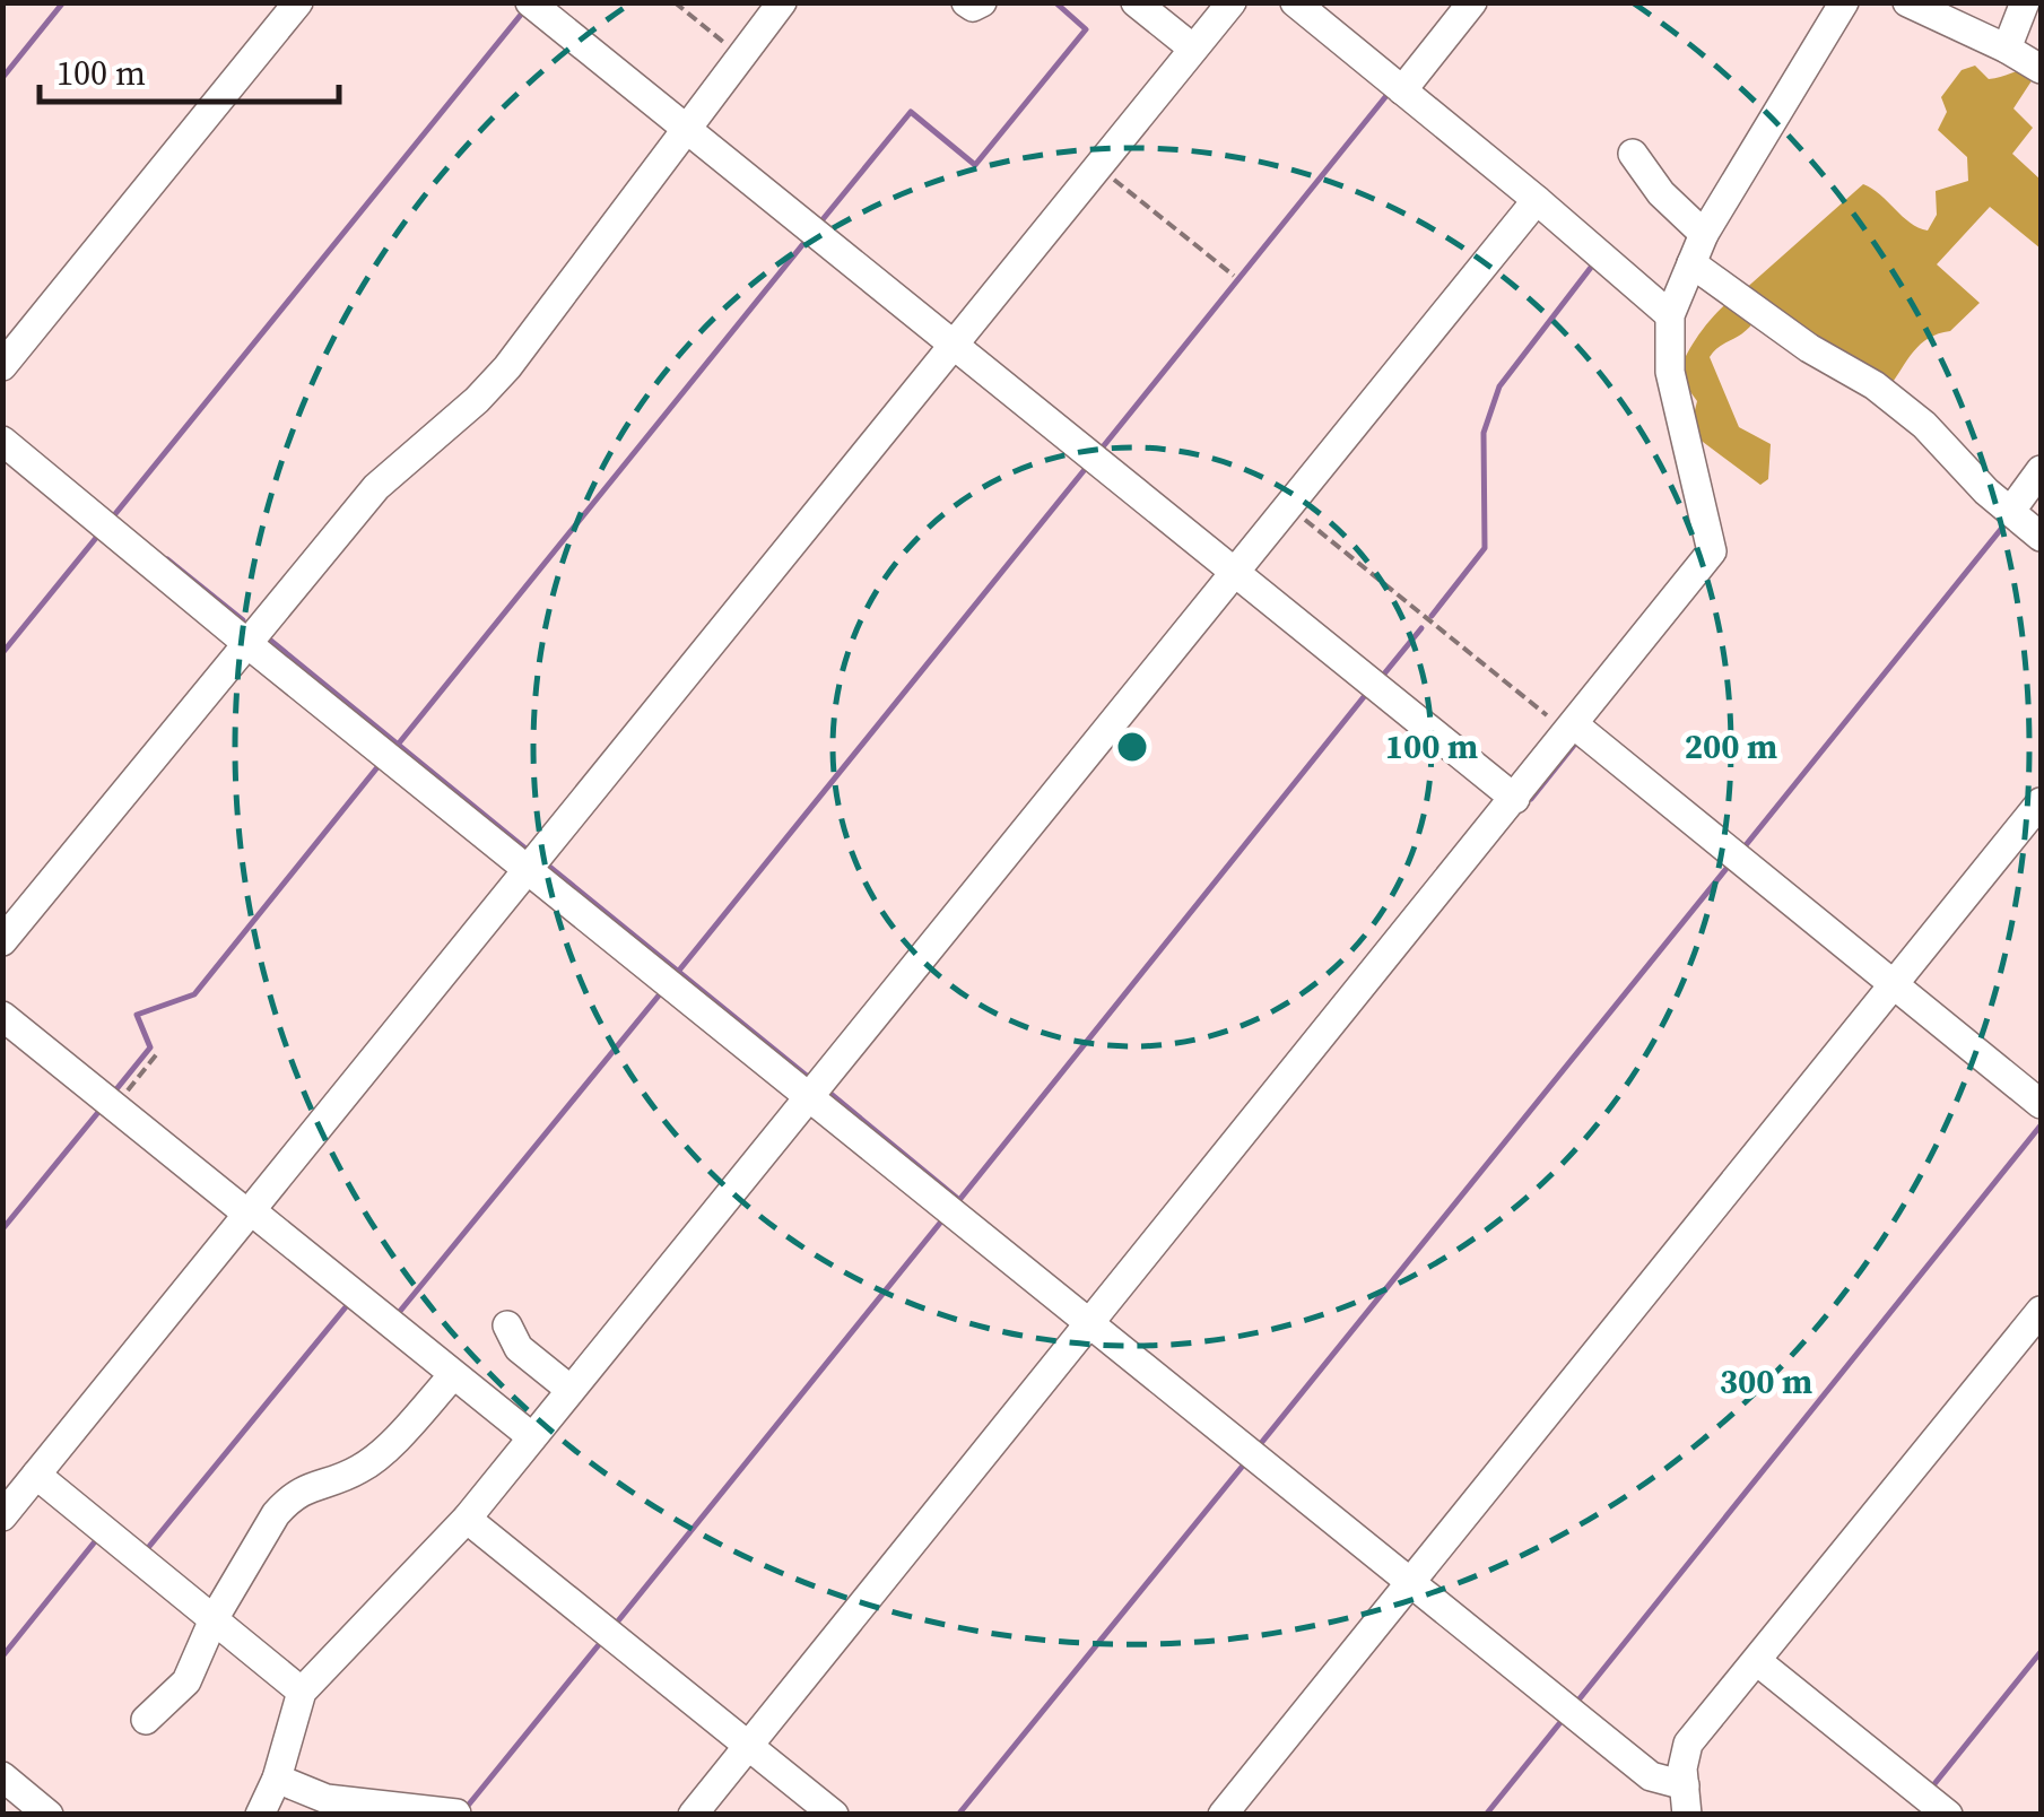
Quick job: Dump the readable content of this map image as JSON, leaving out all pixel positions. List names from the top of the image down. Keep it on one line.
{"scale_bar":"100 m","rings":["100 m","200 m","300 m"]}
